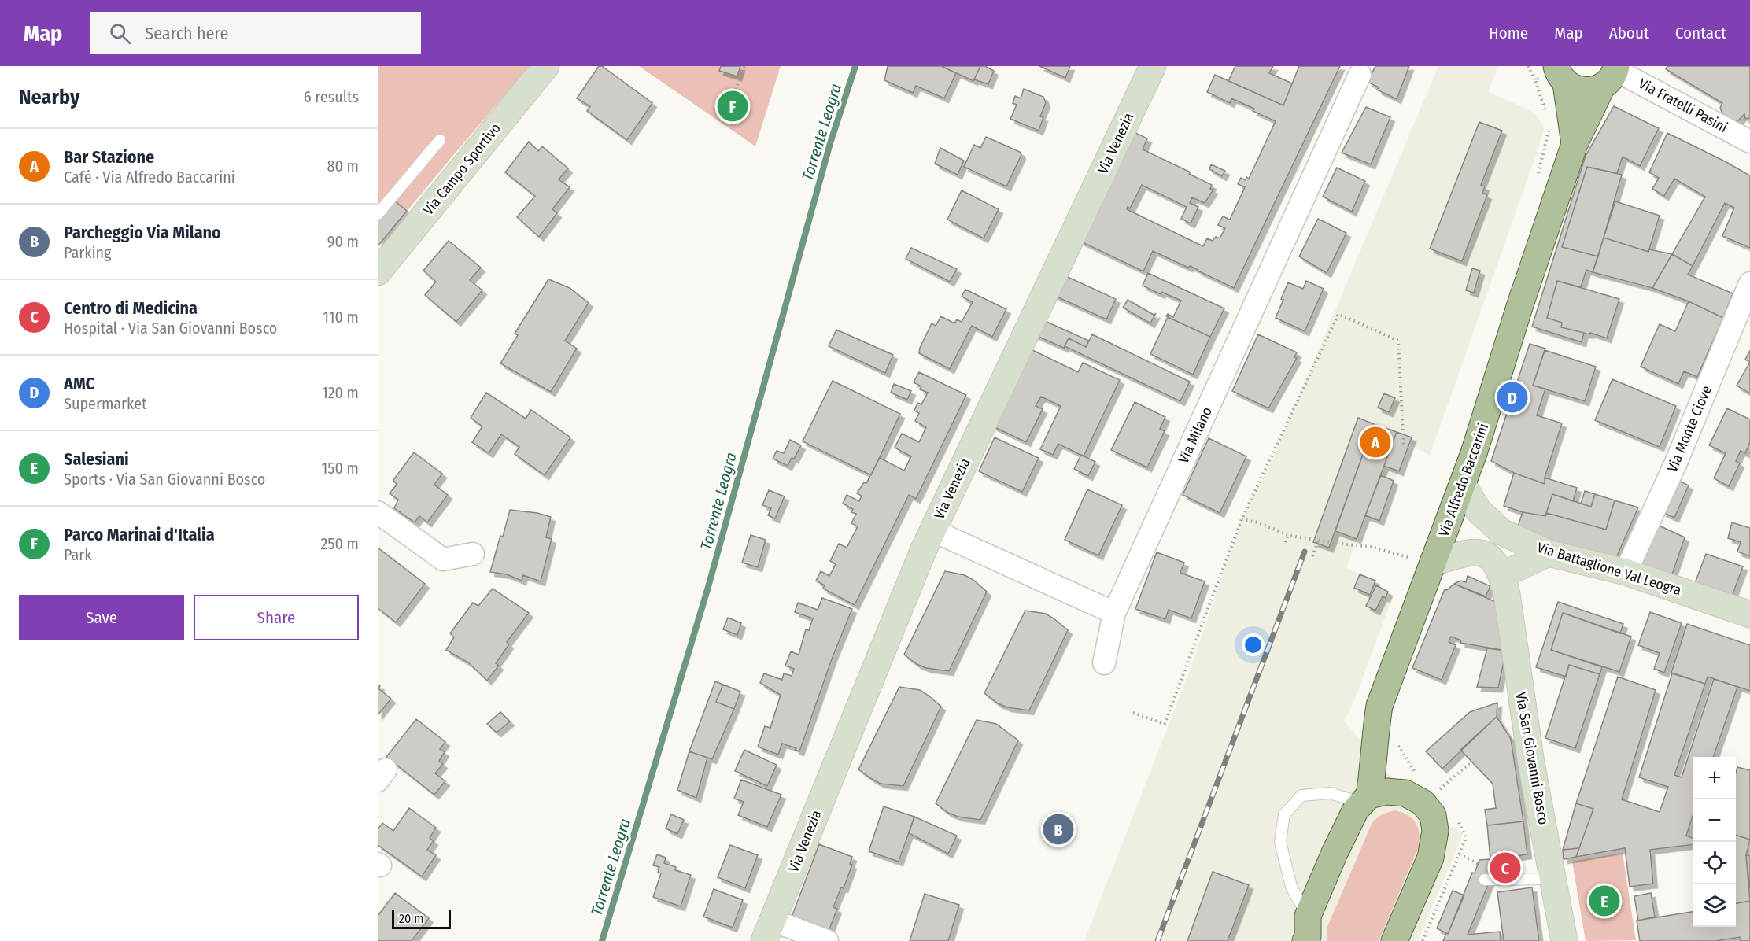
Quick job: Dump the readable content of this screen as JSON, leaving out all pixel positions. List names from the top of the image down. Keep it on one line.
{"streets":{"main road":["Via Alfredo Baccarini"],"street":["Via Fratelli Pasini","Via Venezia","Via Campo Sportivo","Via Monte Ciove","Via Milano","Via Battaglione Val Leogra","Via San Giovanni Bosco"]},"crossings":[["Via Fratelli Pasini","Via Alfredo Baccarini"],["Via Monte Ciove","Via Battaglione Val Leogra"],["Via Alfredo Baccarini","Via Battaglione Val Leogra"],["Via Alfredo Baccarini","Via San Giovanni Bosco"]],"water":["Torrente Leogra"],"scale_bar":"20 m","page":{"header":"Map","search":"Search here","nav":["Home","Map","About","Contact"],"heading":["Nearby","6 results"],"pins":["F","D","A","B","C","E"],"list":[{"mark":"A","name":"Bar Stazione","note":"Café · Via Alfredo Baccarini","value":"80 m"},{"mark":"B","name":"Parcheggio Via Milano","note":"Parking","value":"90 m"},{"mark":"C","name":"Centro di Medicina","note":"Hospital · Via San Giovanni Bosco","value":"110 m"},{"mark":"D","name":"AMC","note":"Supermarket","value":"120 m"},{"mark":"E","name":"Salesiani","note":"Sports · Via San Giovanni Bosco","value":"150 m"},{"mark":"F","name":"Parco Marinai d'Italia","note":"Park","value":"250 m"}],"buttons":["Save","Share"],"map_buttons":["+","−"],"scale":"20 m"}}
